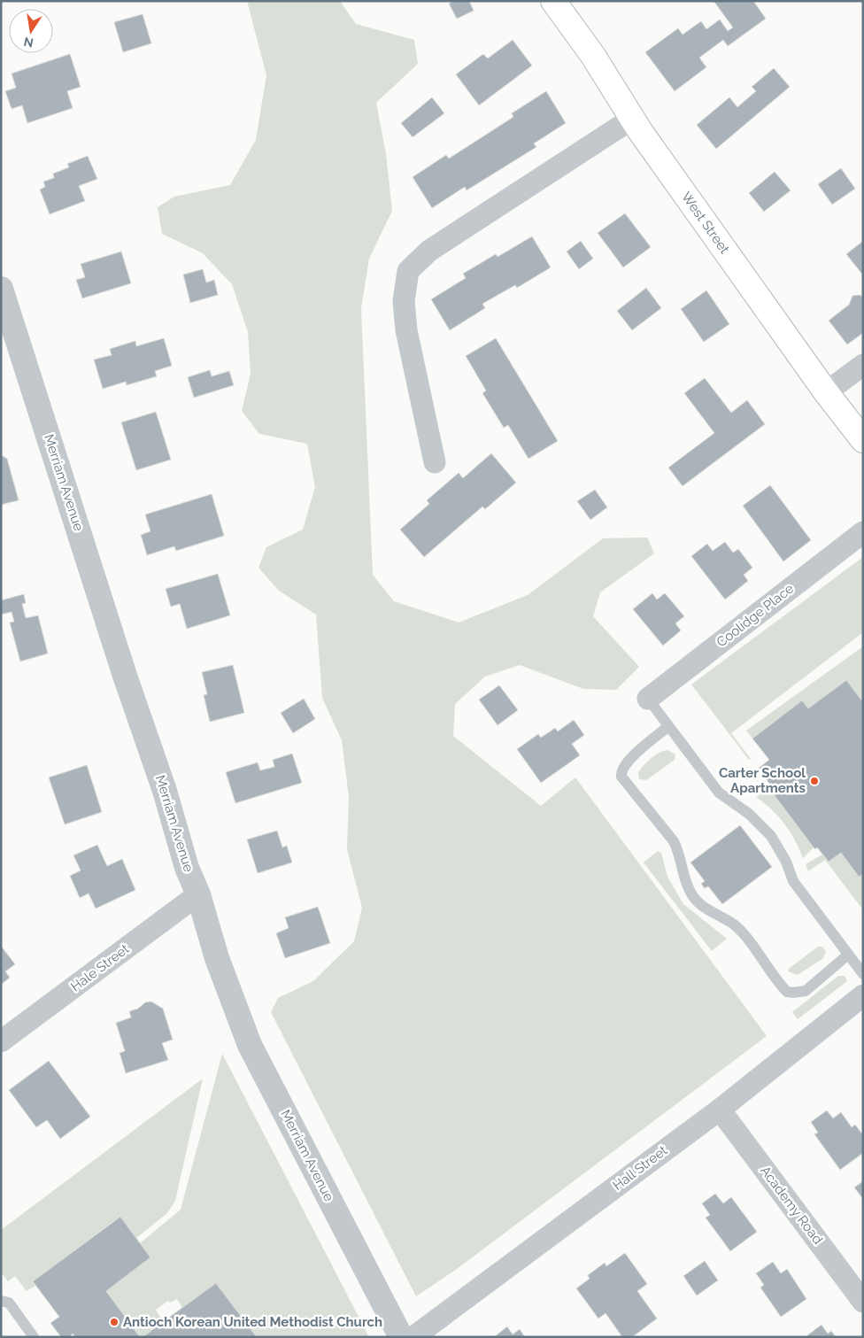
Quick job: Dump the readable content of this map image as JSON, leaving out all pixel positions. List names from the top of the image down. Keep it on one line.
{"streets":{"main road":["West Street"],"street":["Merriam Avenue","Coolidge Place","Hale Street","Hall Street","Academy Road"]},"crossings":[["Merriam Avenue","Hale Street"],["Hall Street","Academy Road"]],"places":["Carter School Apartments","Antioch Korean United Methodist Church"],"north":"bottom"}
